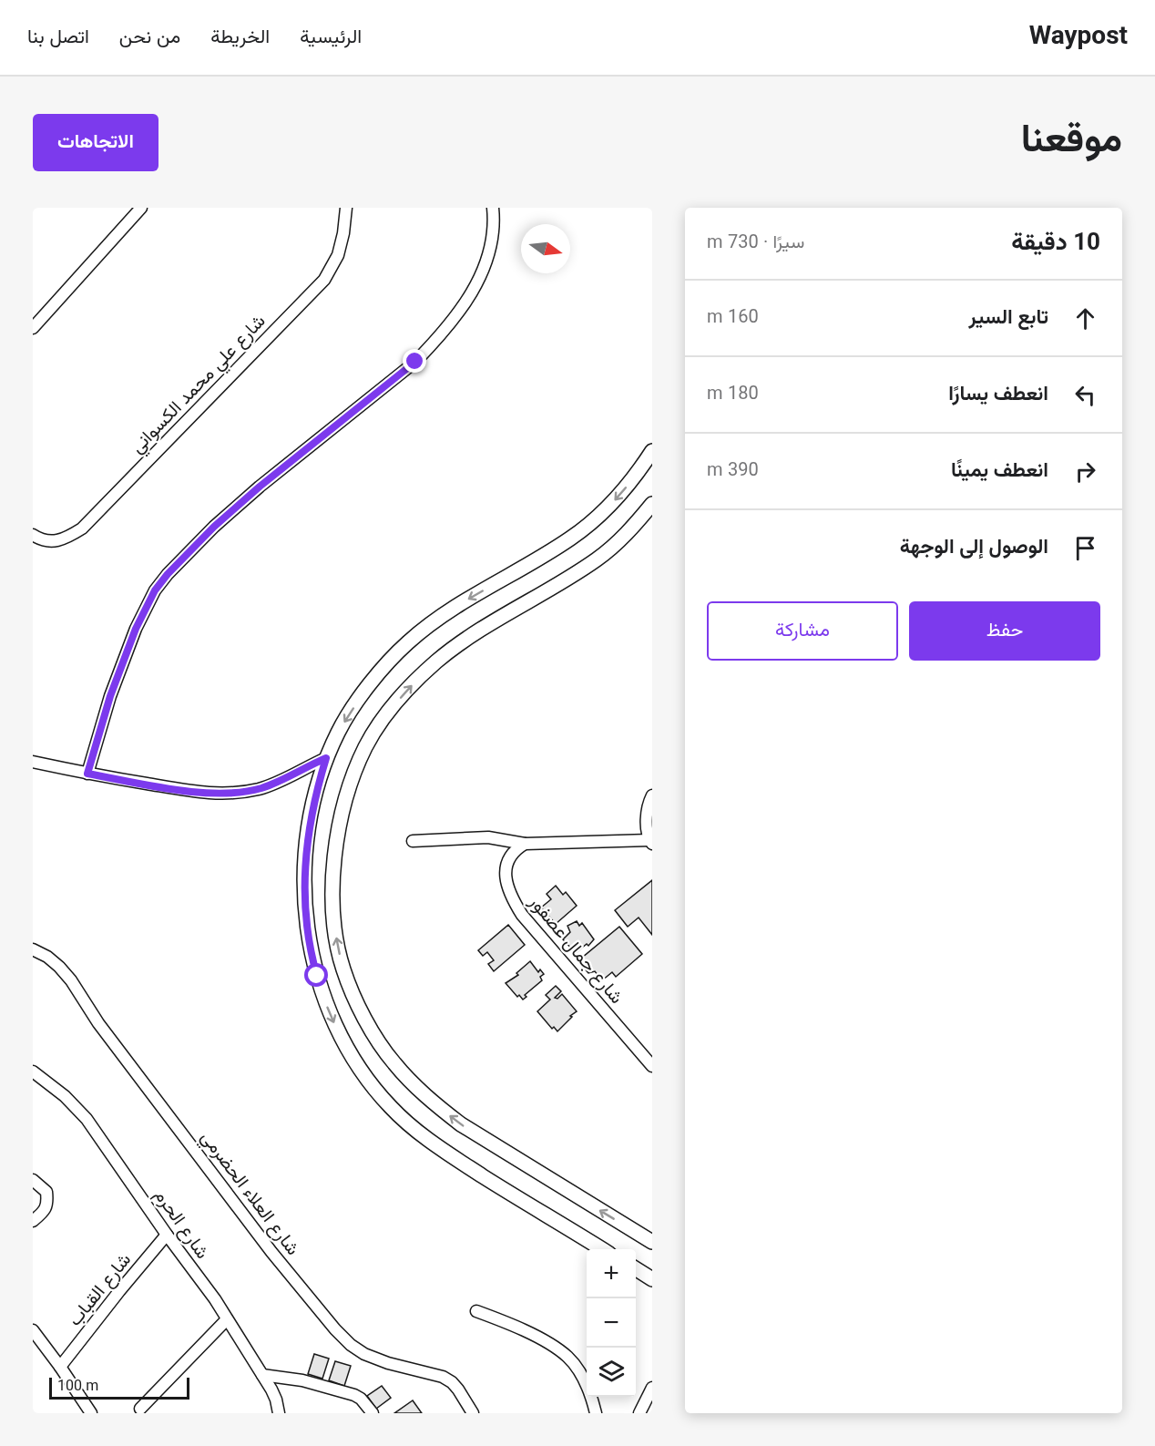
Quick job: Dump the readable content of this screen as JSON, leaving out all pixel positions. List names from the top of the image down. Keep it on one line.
{"streets":{"street":["شارع علي محمد الكسواني","شارع جمال عصفور","شارع العلاء الحضرمي","شارع الحرم","شارع القباب"]},"crossings":[["شارع الحرم","شارع القباب"]],"scale_bar":"100 m","north":"right","page":{"header":"Waypost","nav":["الرئيسية","الخريطة","من نحن","اتصل بنا"],"title":"موقعنا","buttons":["الاتجاهات",["حفظ","مشاركة"]],"heading":["10 دقيقة","سيرًا · 730 m"],"list":[["تابع السير","160 m"],["انعطف يسارًا","180 m"],["انعطف يمينًا","390 m"],"الوصول إلى الوجهة"],"map_buttons":["+","−"],"scale":"100 m"}}
